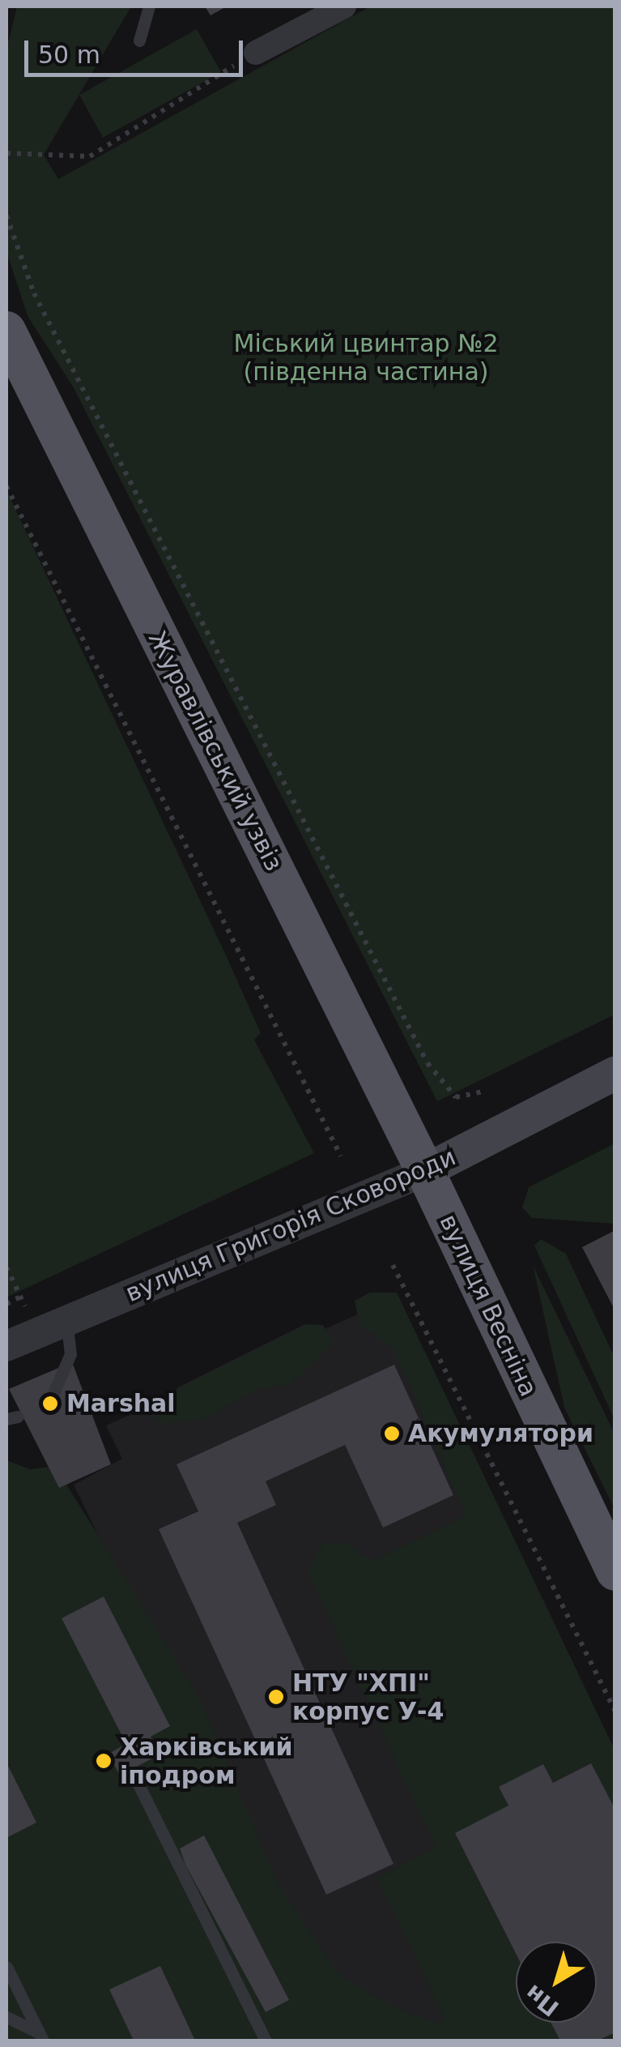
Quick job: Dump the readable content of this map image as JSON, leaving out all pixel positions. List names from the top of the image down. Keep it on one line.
{"streets":{"main road":["Журавлівський узвіз","вулиця Григорія Сковороди","вулиця Весніна"]},"crossings":[["Журавлівський узвіз","вулиця Григорія Сковороди"],["Журавлівський узвіз","вулиця Весніна"],["вулиця Григорія Сковороди","вулиця Весніна"]],"parks":["Міський цвинтар №2 (південна частина)"],"places":["Marshal","Акумулятори","НТУ \"ХПІ\" корпус У-4","Харківський іподром"],"scale_bar":"50 m","north":"bottom left"}
